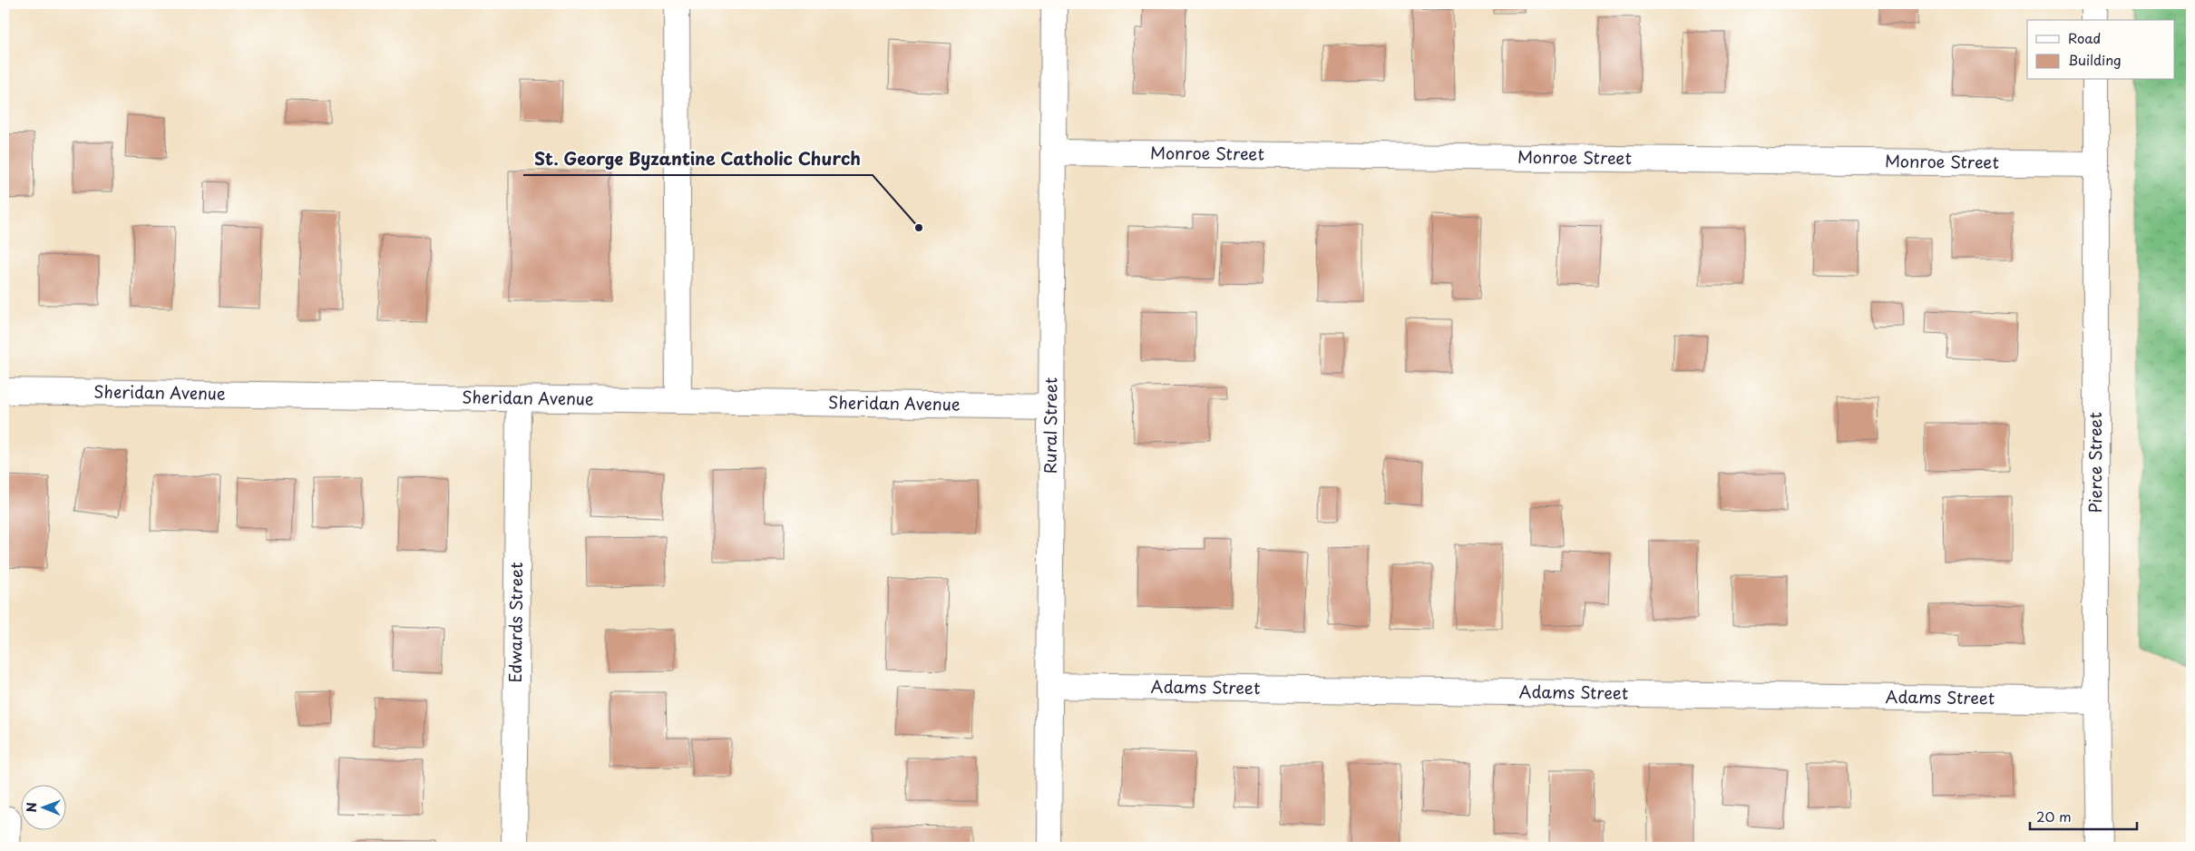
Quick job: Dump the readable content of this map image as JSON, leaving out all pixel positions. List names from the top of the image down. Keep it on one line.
{"streets":{"street":["Monroe Street","Sheridan Avenue","Rural Street","Pierce Street","Edwards Street","Adams Street"]},"crossings":[["Monroe Street","Rural Street"],["Monroe Street","Pierce Street"],["Sheridan Avenue","Rural Street"],["Sheridan Avenue","Edwards Street"],["Rural Street","Adams Street"],["Pierce Street","Adams Street"]],"places":["St. George Byzantine Catholic Church"],"legend":["Road","Building"],"scale_bar":"20 m","north":"left"}
